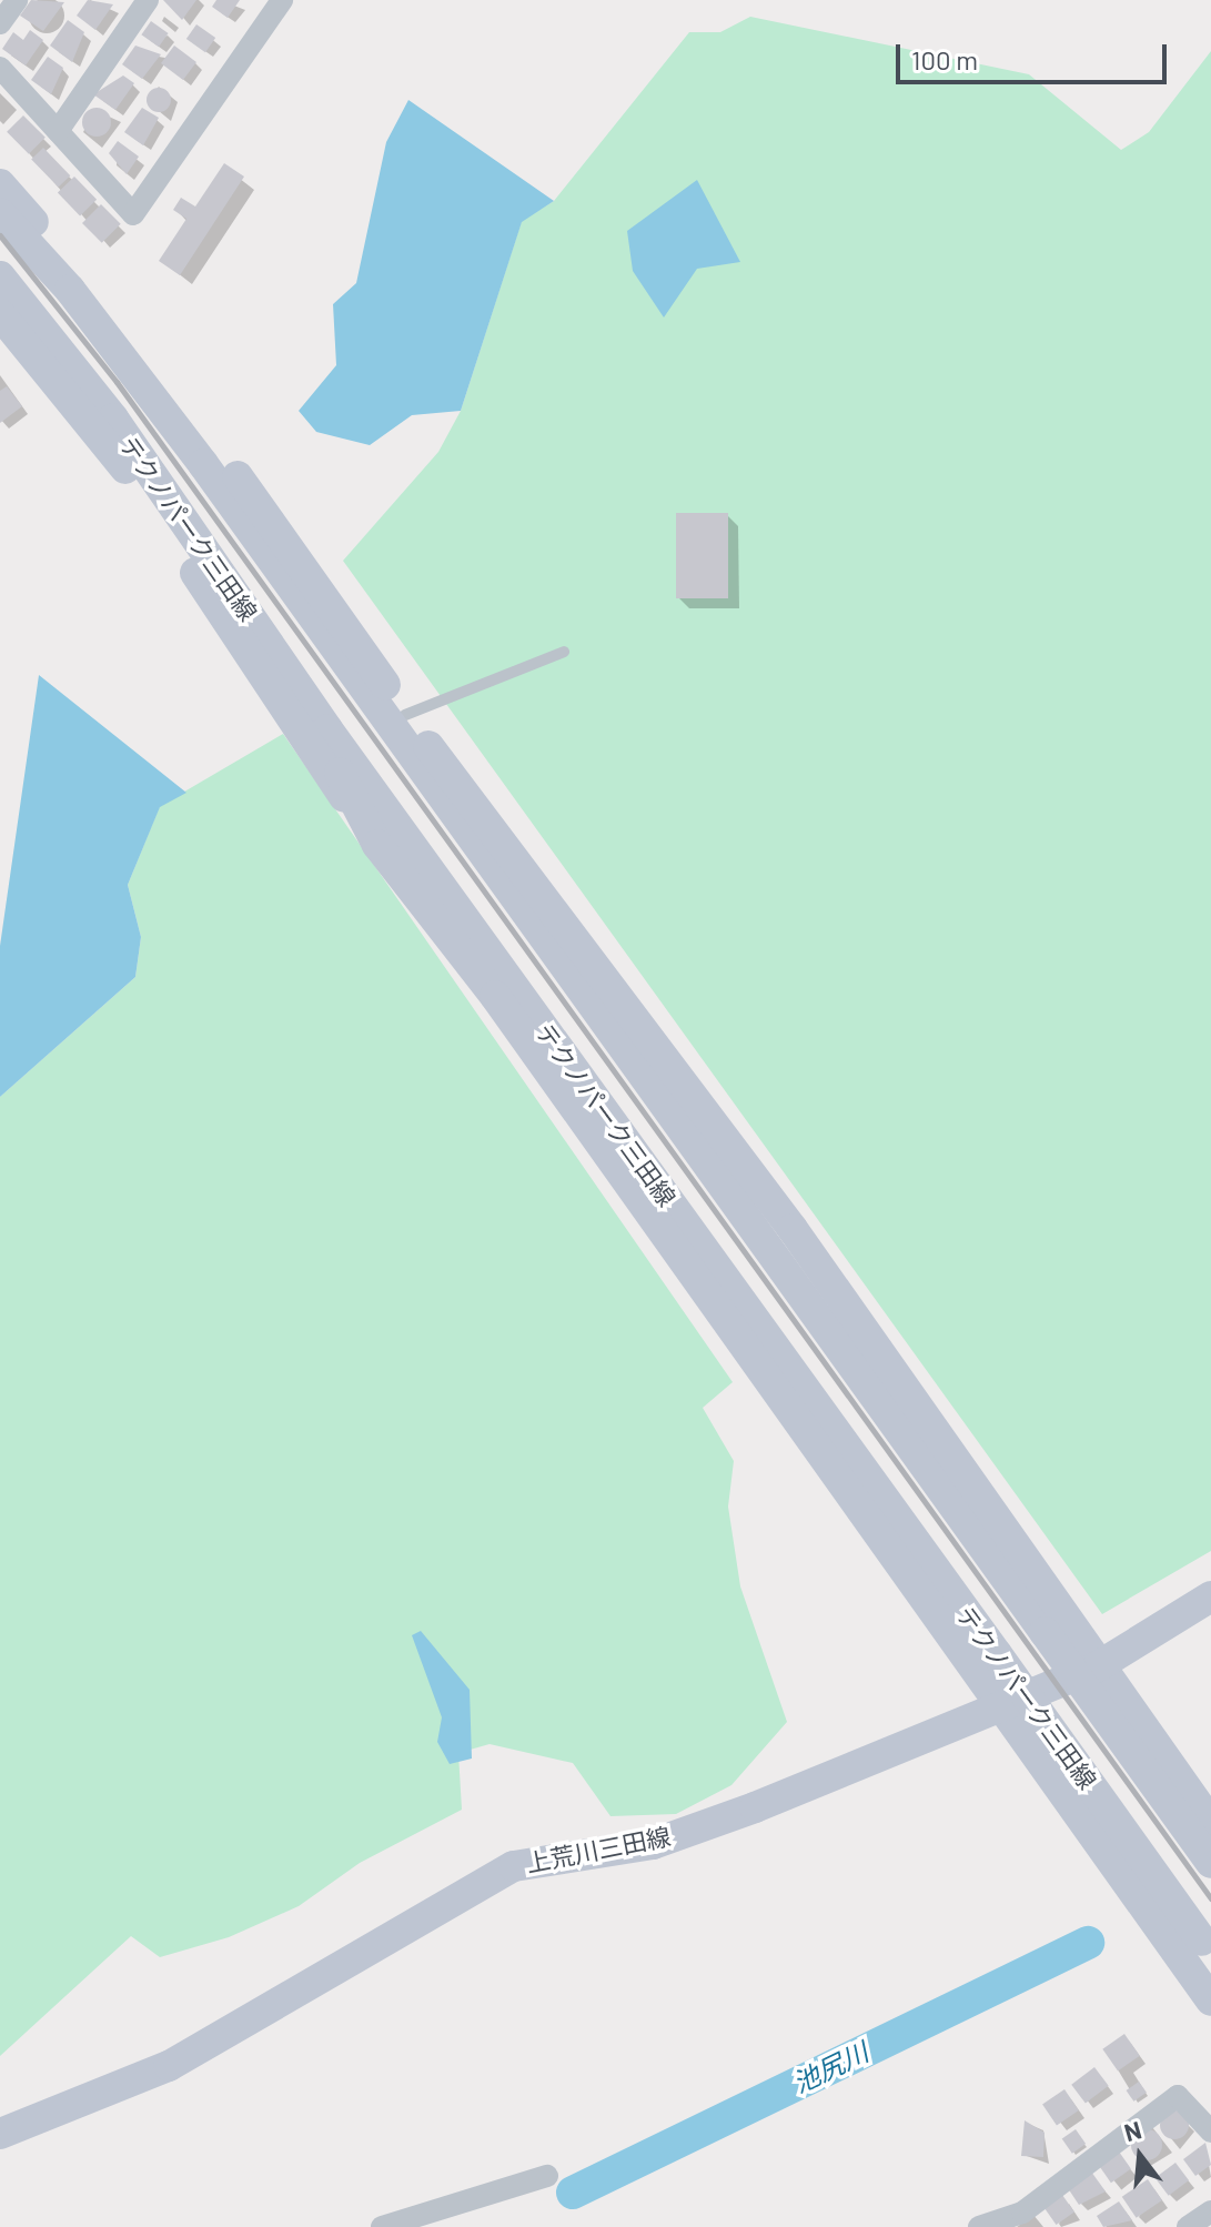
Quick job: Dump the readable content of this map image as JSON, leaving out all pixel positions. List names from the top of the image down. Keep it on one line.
{"streets":{"main road":["テクノパーク三田線","上荒川三田線"]},"water":["池尻川"],"scale_bar":"100 m","north":"top"}
